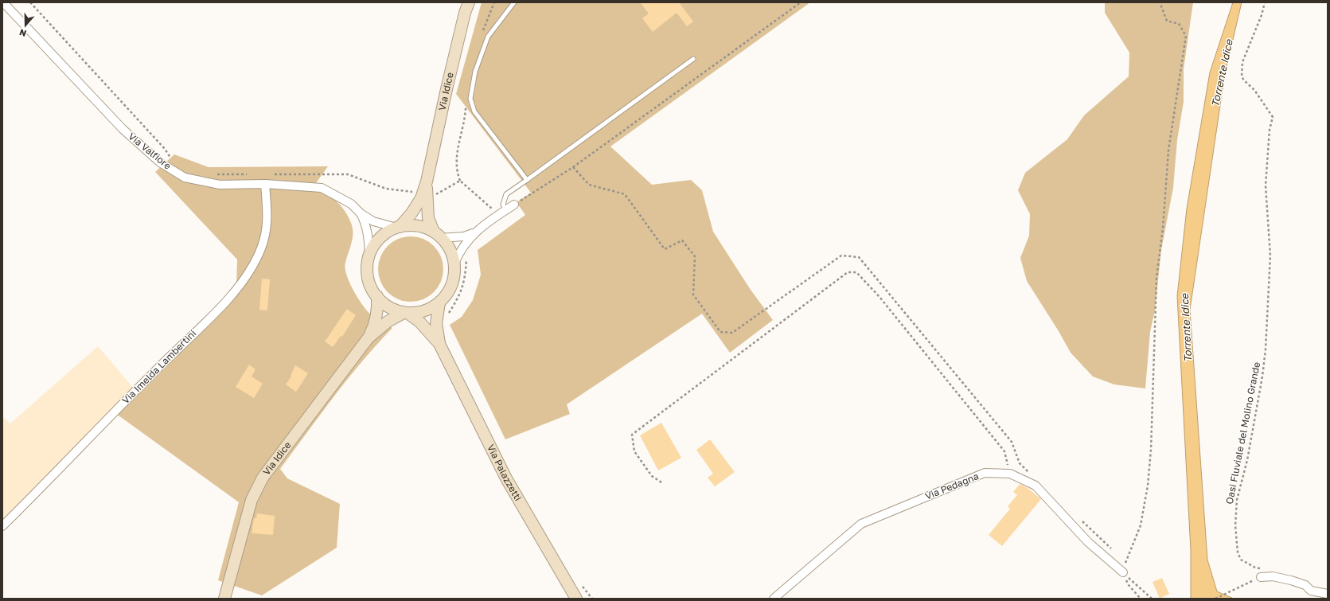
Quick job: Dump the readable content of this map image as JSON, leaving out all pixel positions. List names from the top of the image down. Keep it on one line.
{"streets":{"main road":["Via Idice","Via Palazzetti"],"street":["Via Valfiore","Via Imelda Lambertini","Via Pedagna"],"path":["Oasi Fluviale del Molino Grande"]},"crossings":[["Via Idice","Via Valfiore"],["Via Idice","Via Palazzetti"],["Via Valfiore","Via Imelda Lambertini"],["Via Valfiore","Via Palazzetti"]],"water":["Torrente Idice"],"north":"bottom"}
